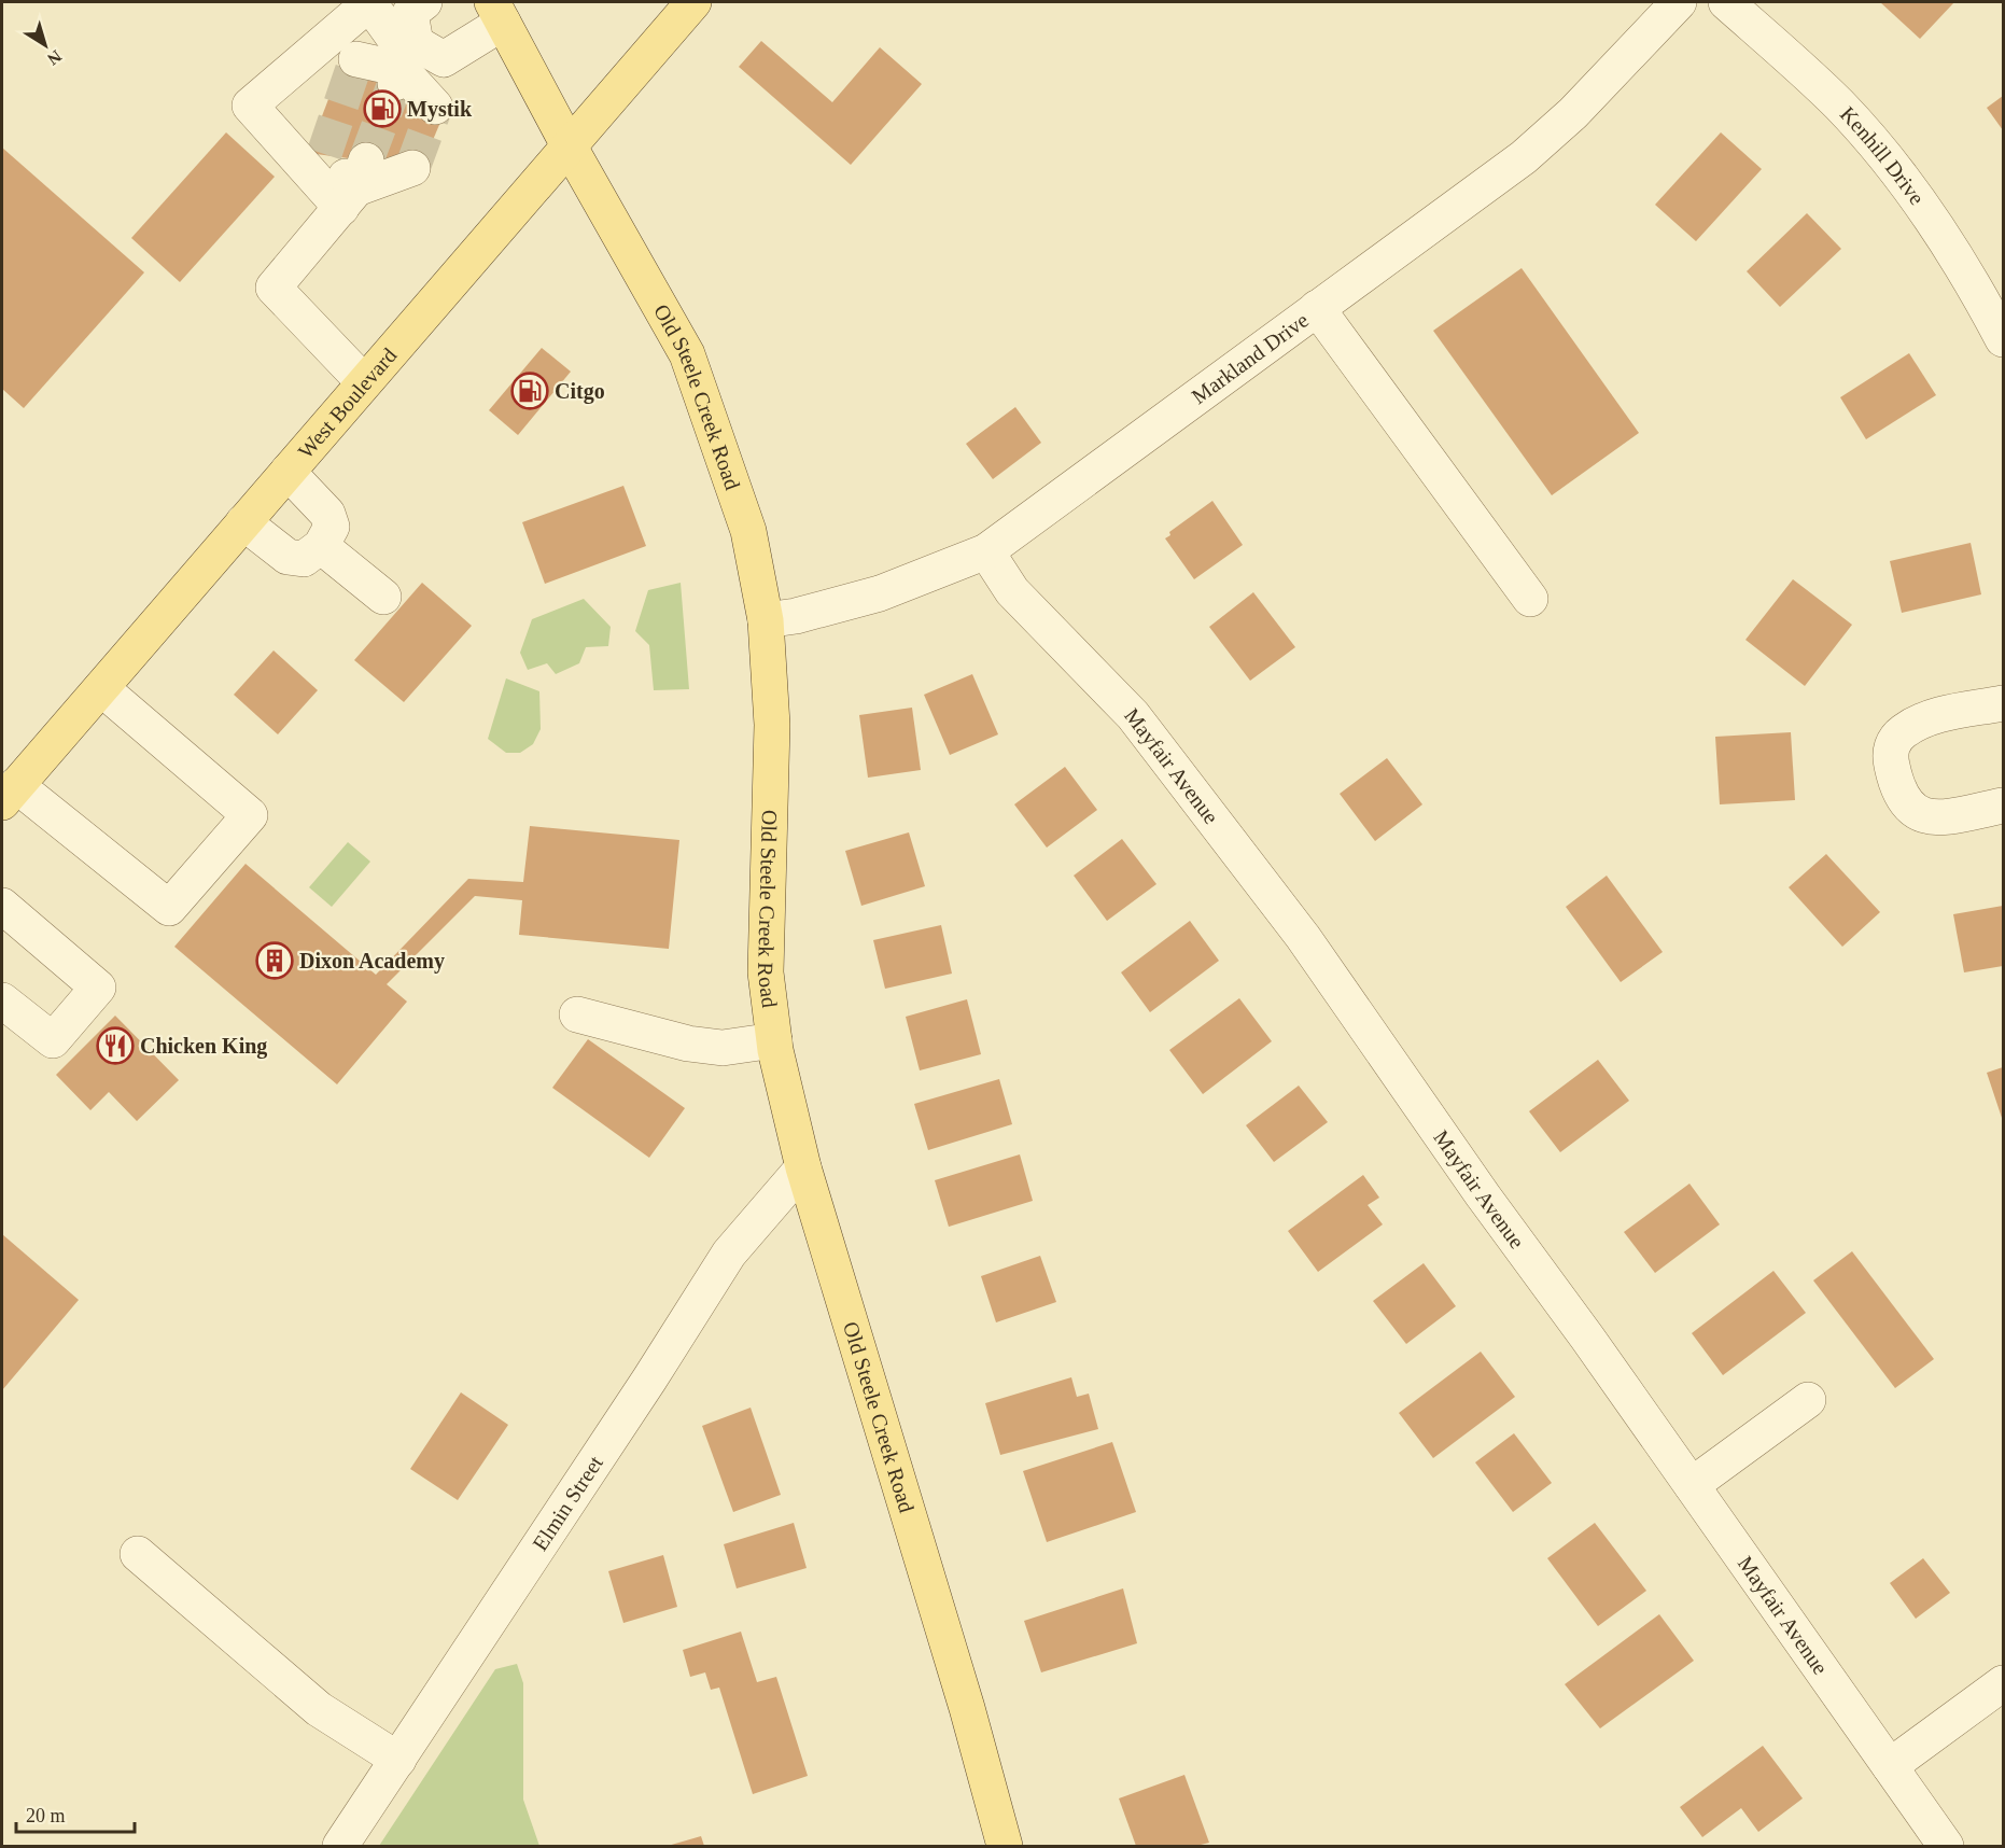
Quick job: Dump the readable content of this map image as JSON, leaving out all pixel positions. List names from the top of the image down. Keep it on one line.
{"streets":{"main road":["Old Steele Creek Road","West Boulevard"],"street":["Kenhill Drive","Markland Drive","Mayfair Avenue","Elmin Street"]},"crossings":[["Markland Drive","Old Steele Creek Road"],["Markland Drive","Mayfair Avenue"],["Old Steele Creek Road","West Boulevard"],["Old Steele Creek Road","Elmin Street"]],"places":{"fuel station":["Mystik","Citgo"],"building":["Dixon Academy"],"restaurant":["Chicken King"]},"scale_bar":"20 m","north":"bottom right"}
